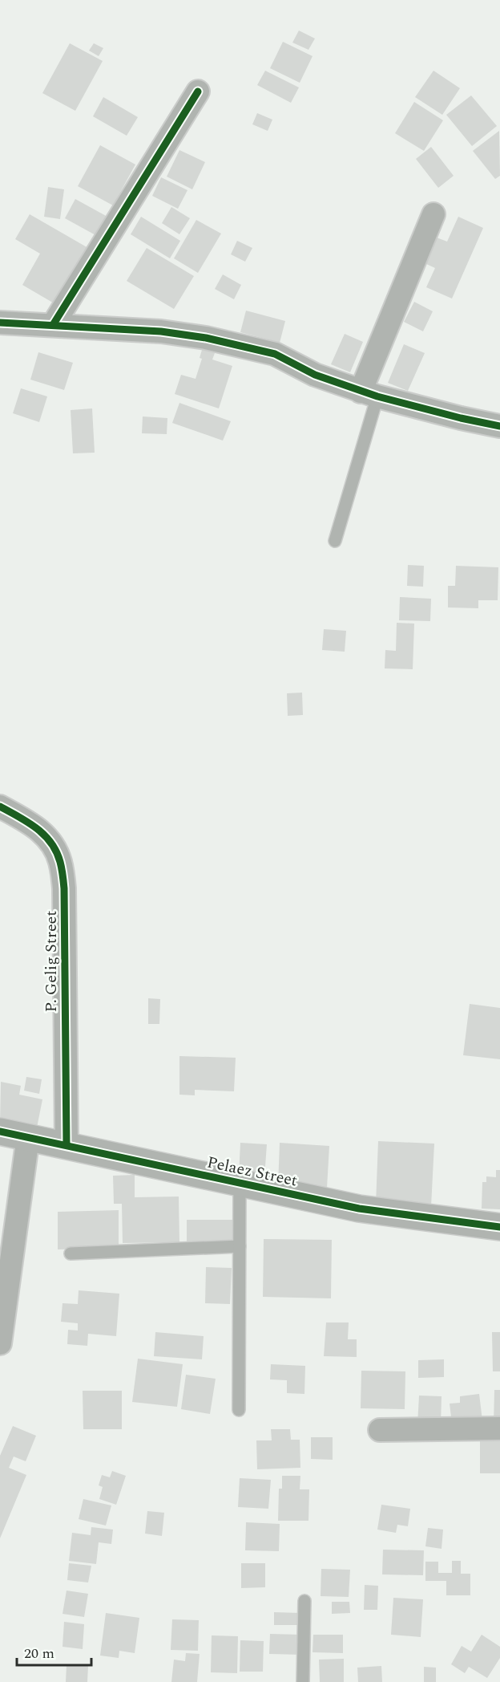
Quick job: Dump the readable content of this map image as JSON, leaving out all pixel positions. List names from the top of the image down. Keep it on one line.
{"streets":{"street":["P. Gelig Street","Pelaez Street"]},"crossings":[["P. Gelig Street","Pelaez Street"]],"scale_bar":"20 m"}
